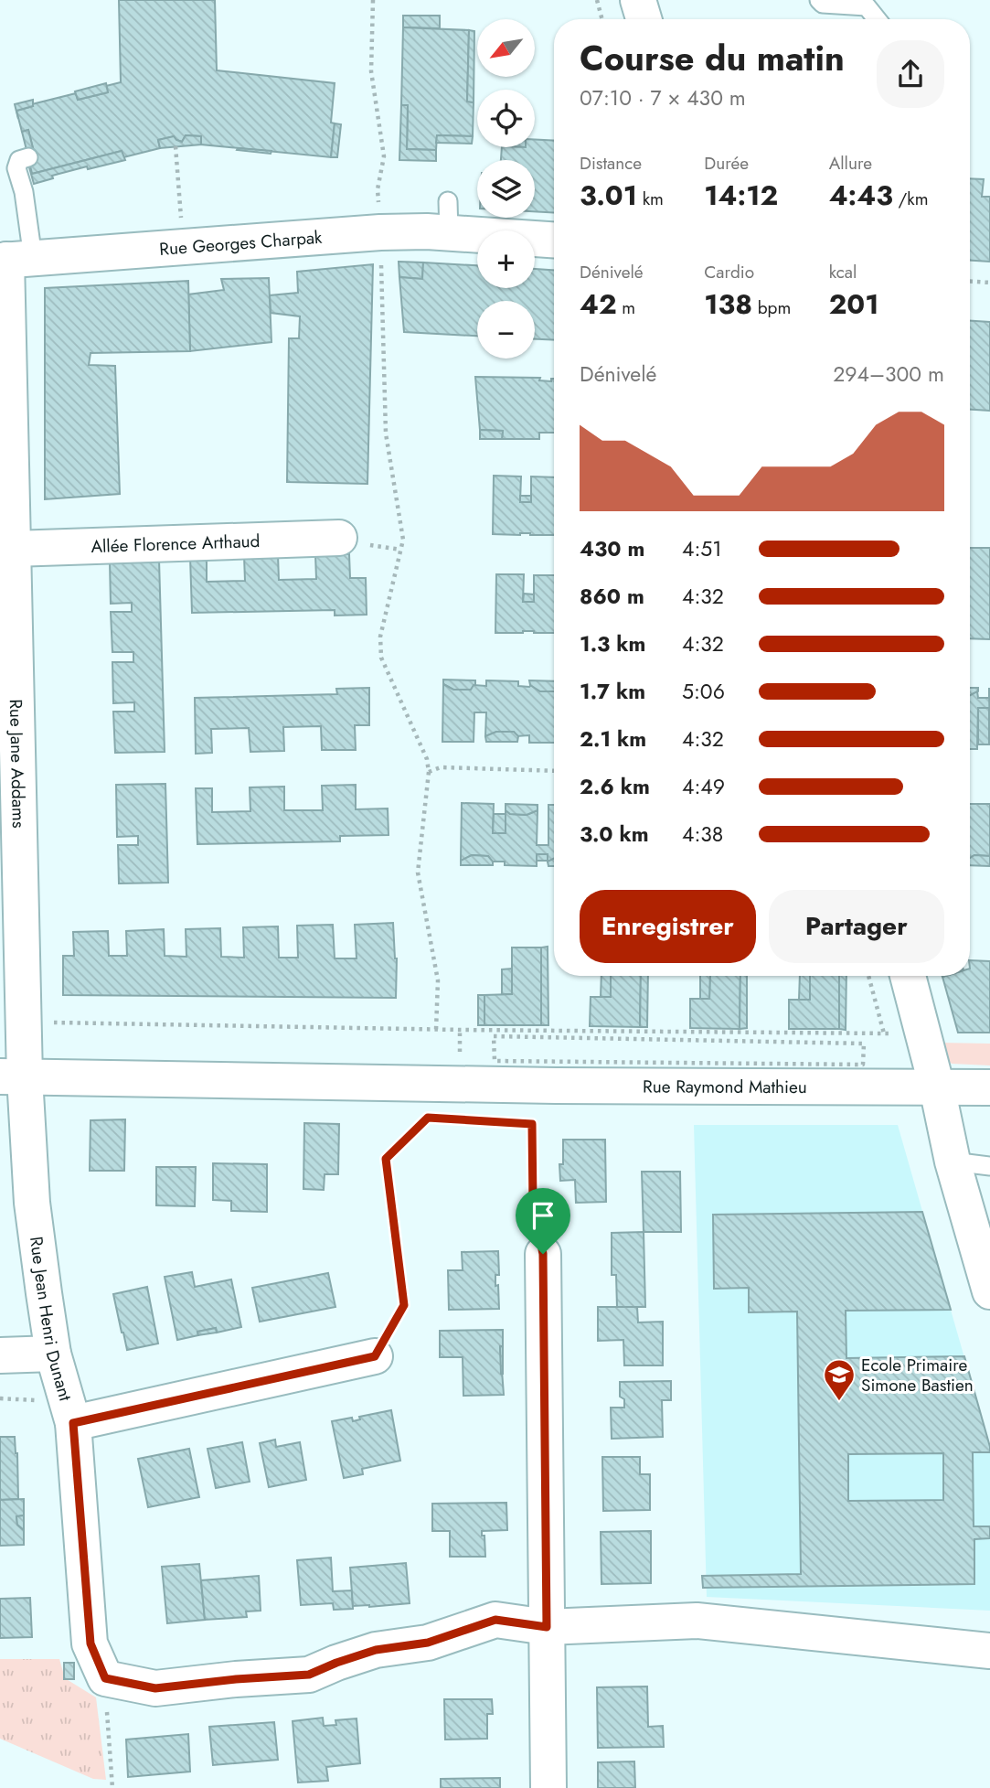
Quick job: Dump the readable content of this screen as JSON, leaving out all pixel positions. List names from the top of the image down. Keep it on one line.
{"streets":{"street":["Rue Georges Charpak","Allée Florence Arthaud","Rue Jane Addams","Rue Raymond Mathieu","Rue Jean Henri Dunant"]},"crossings":[["Rue Georges Charpak","Rue Jane Addams"],["Allée Florence Arthaud","Rue Jane Addams"],["Rue Jane Addams","Rue Raymond Mathieu"],["Rue Jane Addams","Rue Jean Henri Dunant"],["Rue Raymond Mathieu","Rue Jean Henri Dunant"]],"places":{"school or university":["Ecole Primaire Simone Bastien"]},"north":"bottom left","page":{"map_buttons":["+","−"],"heading":["Course du matin","07:10 · 7 × 430 m"],"stats":[["Distance","3.01 km"],["Durée","14:12"],["Allure","4:43 /km"],["Dénivelé","42 m"],["Cardio","138 bpm"],["kcal","201"]],"chart":["Dénivelé","294–300 m"],"list":[{"name":"430 m","note":"4:51"},{"name":"860 m","note":"4:32"},{"name":"1.3 km","note":"4:32"},{"name":"1.7 km","note":"5:06"},{"name":"2.1 km","note":"4:32"},{"name":"2.6 km","note":"4:49"},{"name":"3.0 km","note":"4:38"}],"buttons":["Enregistrer","Partager"]}}
